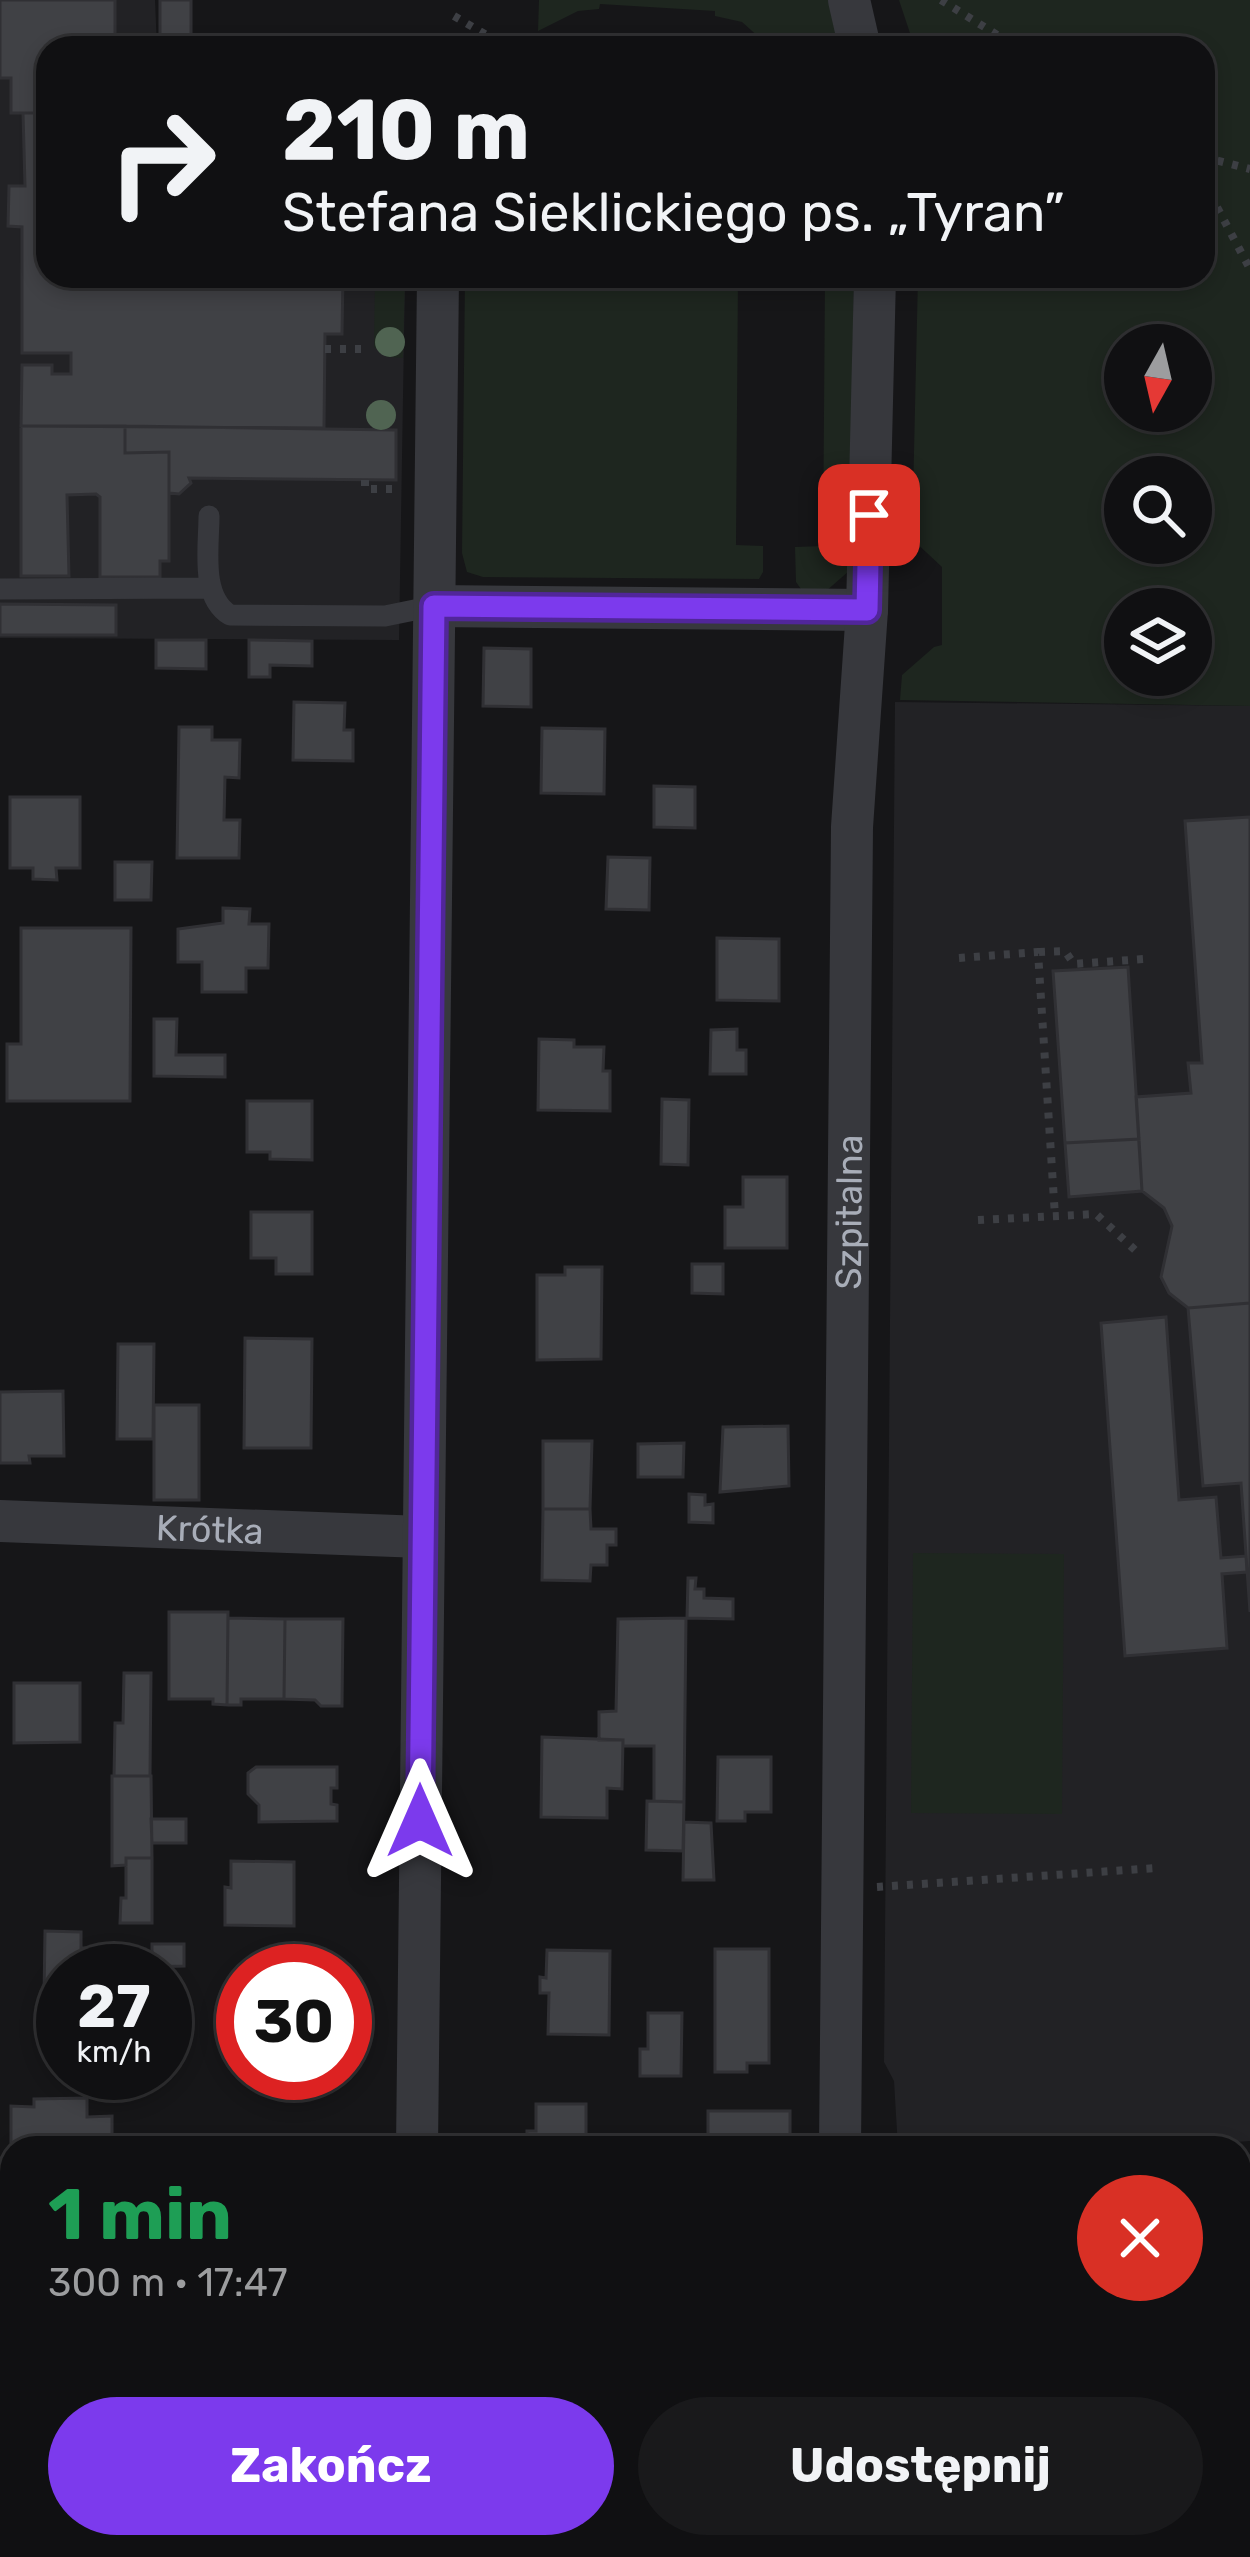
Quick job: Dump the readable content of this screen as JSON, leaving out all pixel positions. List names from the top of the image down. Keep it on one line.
{"streets":{"street":["Szpitalna","Krótka"]},"north":"bottom","page":{"turn":["210 m","Stefana Sieklickiego ps. „Tyran”"],"speed":"27 km/h","limit":"30","heading":["1 min","300 m · 17:47"],"buttons":["Zakończ","Udostępnij"]}}
